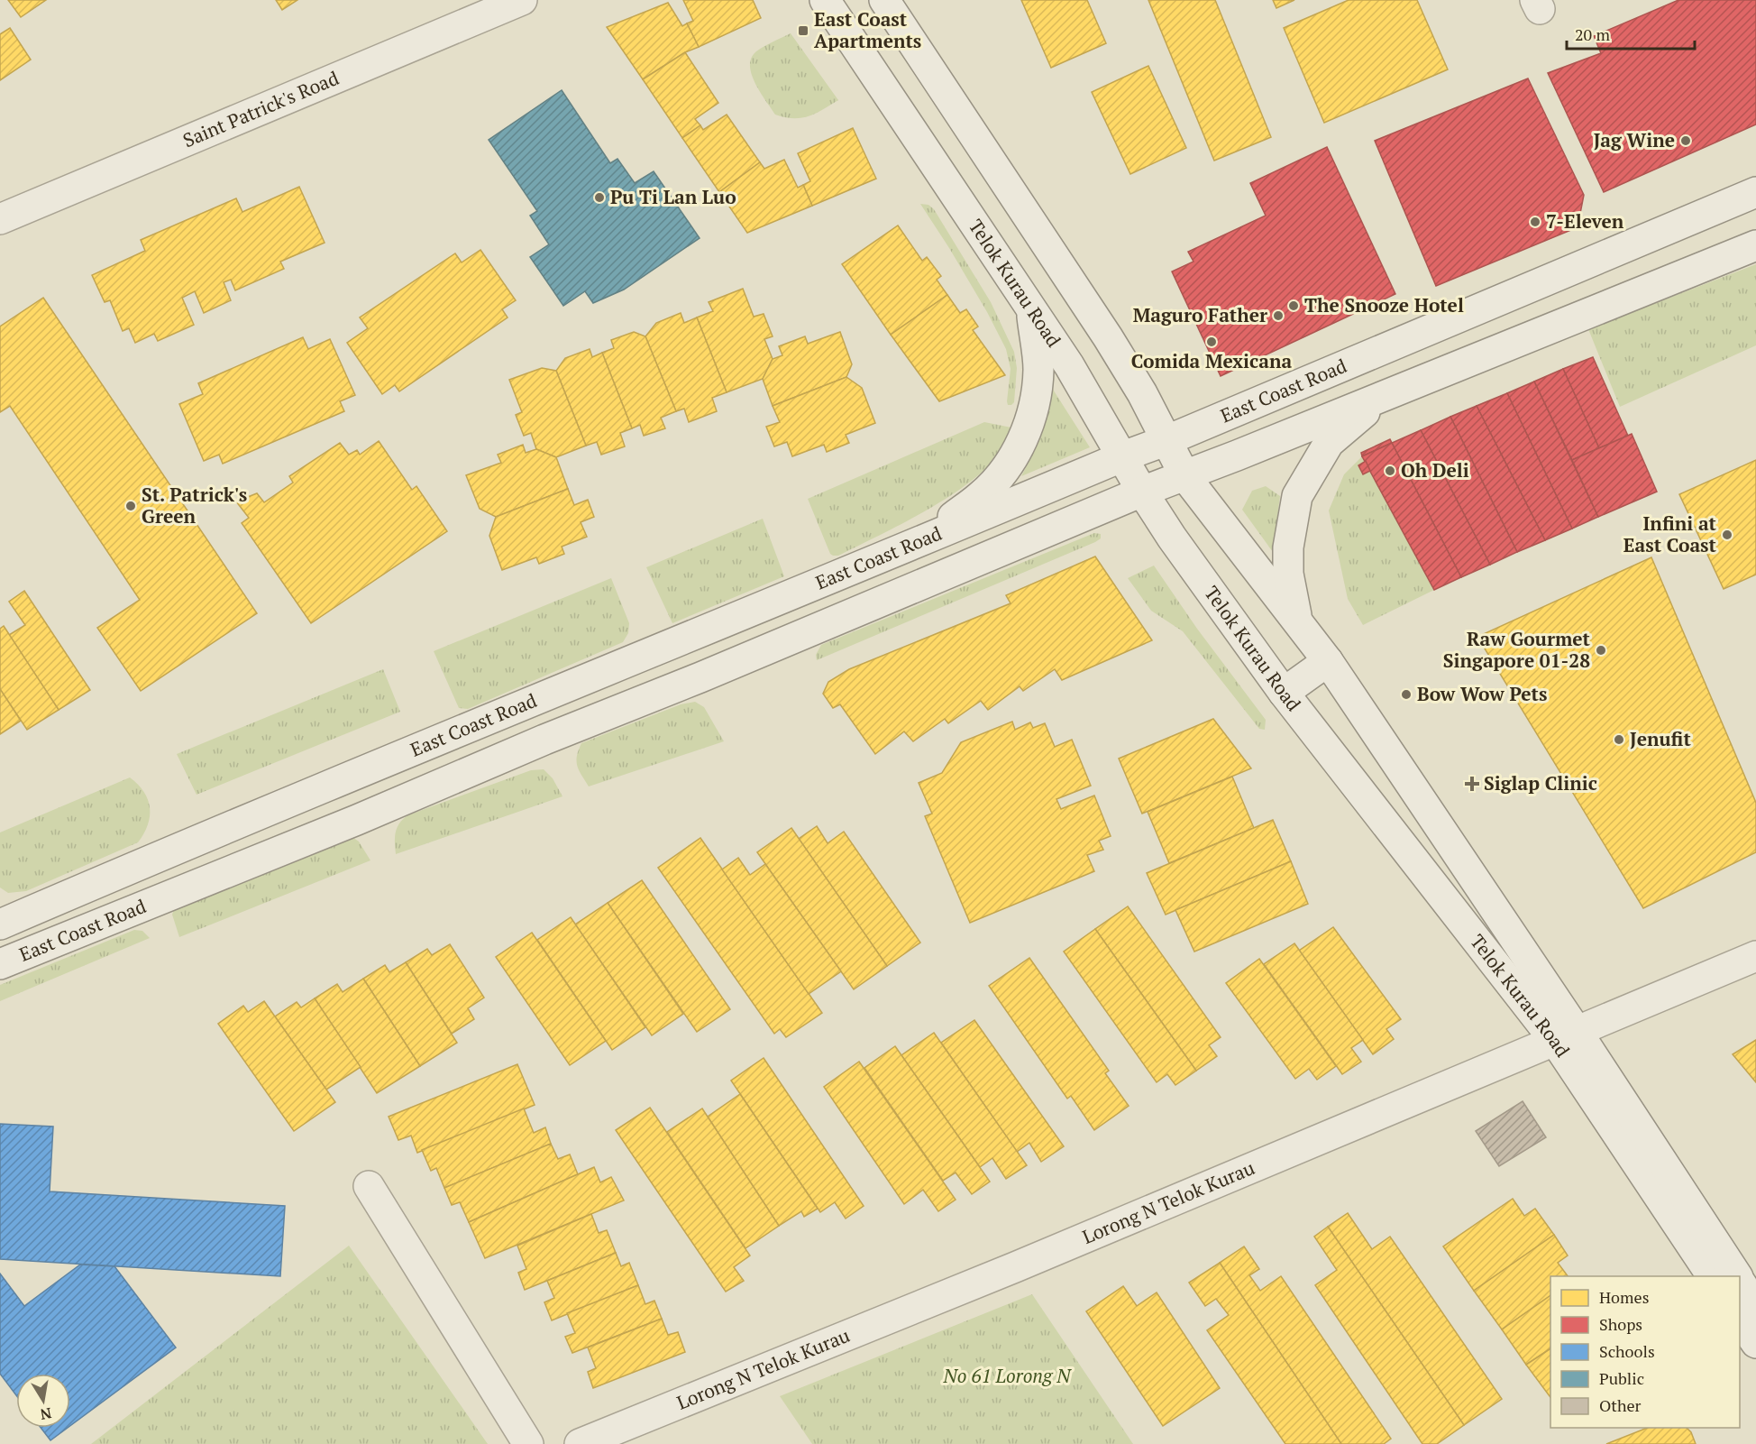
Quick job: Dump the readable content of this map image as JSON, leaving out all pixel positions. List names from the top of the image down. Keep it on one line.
{"streets":{"street":["Saint Patrick's Road","Telok Kurau Road","East Coast Road","Lorong N Telok Kurau"]},"crossings":[["Telok Kurau Road","East Coast Road"],["Telok Kurau Road","Lorong N Telok Kurau"]],"parks":["No 61 Lorong N"],"places":{"transit":["East Coast Apartments"],"other":["Jag Wine","Pu Ti Lan Luo","7-Eleven","The Snooze Hotel","Maguro Father","Comida Mexicana","Oh Deli","St. Patrick's Green","Infini at East Coast","Raw Gourmet Singapore 01-28","Bow Wow Pets","Jenufit"],"health":["Siglap Clinic"]},"legend":["Homes","Shops","Schools","Public","Other"],"scale_bar":"20 m","north":"bottom"}
